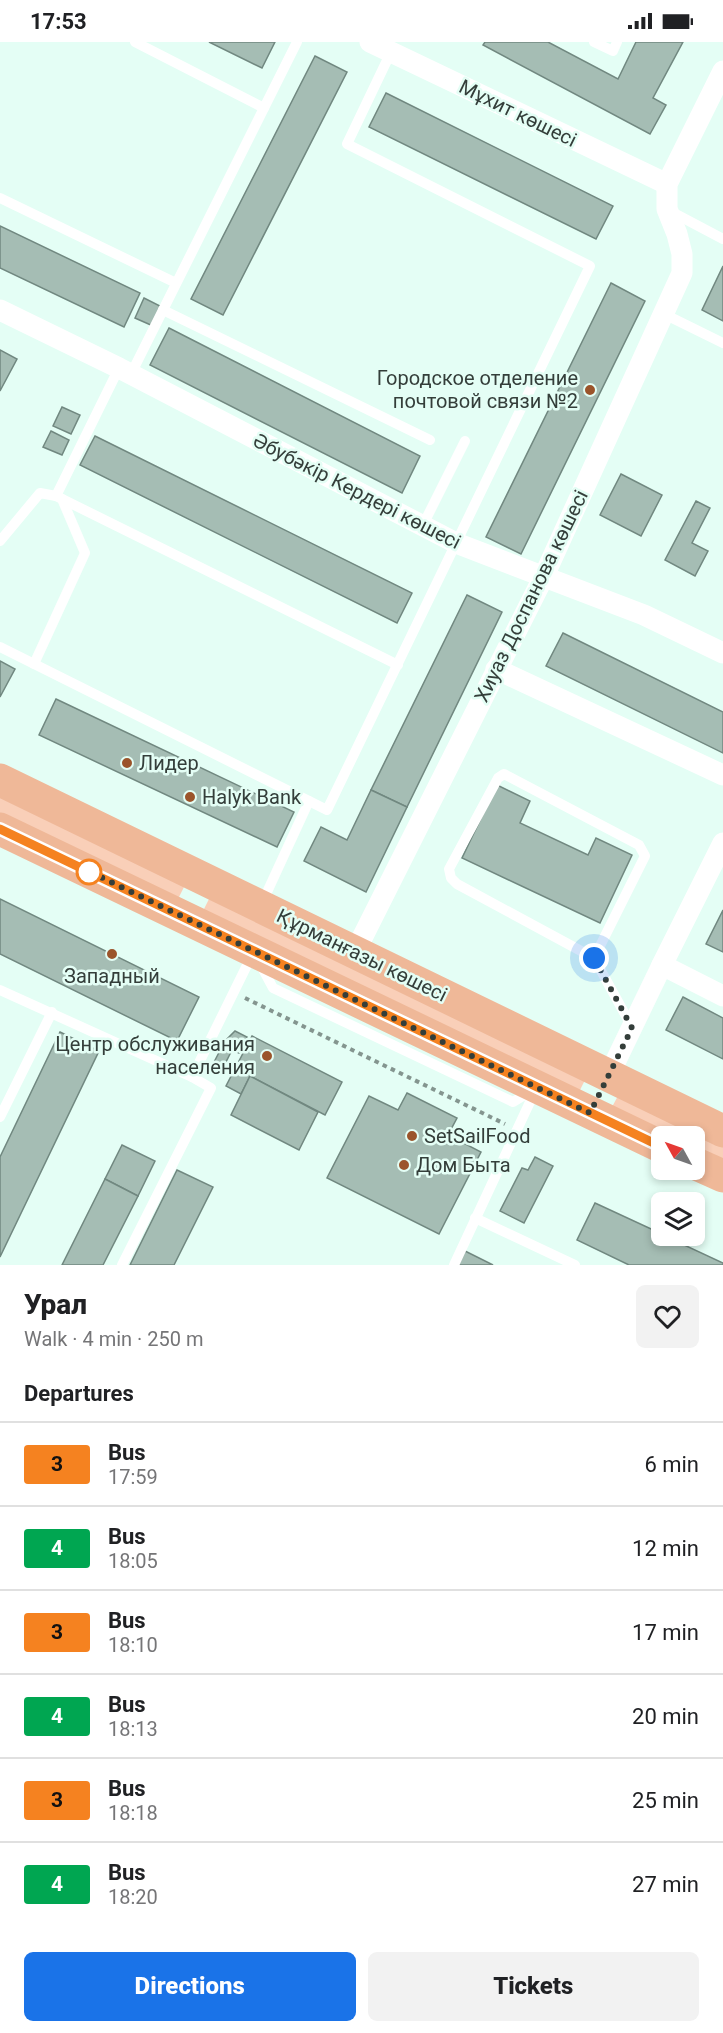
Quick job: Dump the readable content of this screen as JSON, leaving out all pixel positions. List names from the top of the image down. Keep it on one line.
{"streets":{"main road":["Құрманғазы көшесі"],"street":["Мұхит көшесі","Әбубәкір Кердері көшесі","Хиуаз Доспанова көшесі"]},"crossings":[["Әбубәкір Кердері көшесі","Хиуаз Доспанова көшесі"],["Хиуаз Доспанова көшесі","Құрманғазы көшесі"]],"places":["Городское отделение почтовой связи №2","Лидер","Halyk Bank","Западный","Центр обслуживания наcеления","SetSailFood","Дом Быта"],"lines":["bus line 3"],"north":"top left","page":{"status":"17:53","heading":[["Урал","Walk · 4 min · 250 m"],"Departures"],"list":[{"mark":"3","name":"Bus","note":"17:59","value":"6 min"},{"mark":"4","name":"Bus","note":"18:05","value":"12 min"},{"mark":"3","name":"Bus","note":"18:10","value":"17 min"},{"mark":"4","name":"Bus","note":"18:13","value":"20 min"},{"mark":"3","name":"Bus","note":"18:18","value":"25 min"},{"mark":"4","name":"Bus","note":"18:20","value":"27 min"}],"buttons":["Directions","Tickets"]}}
